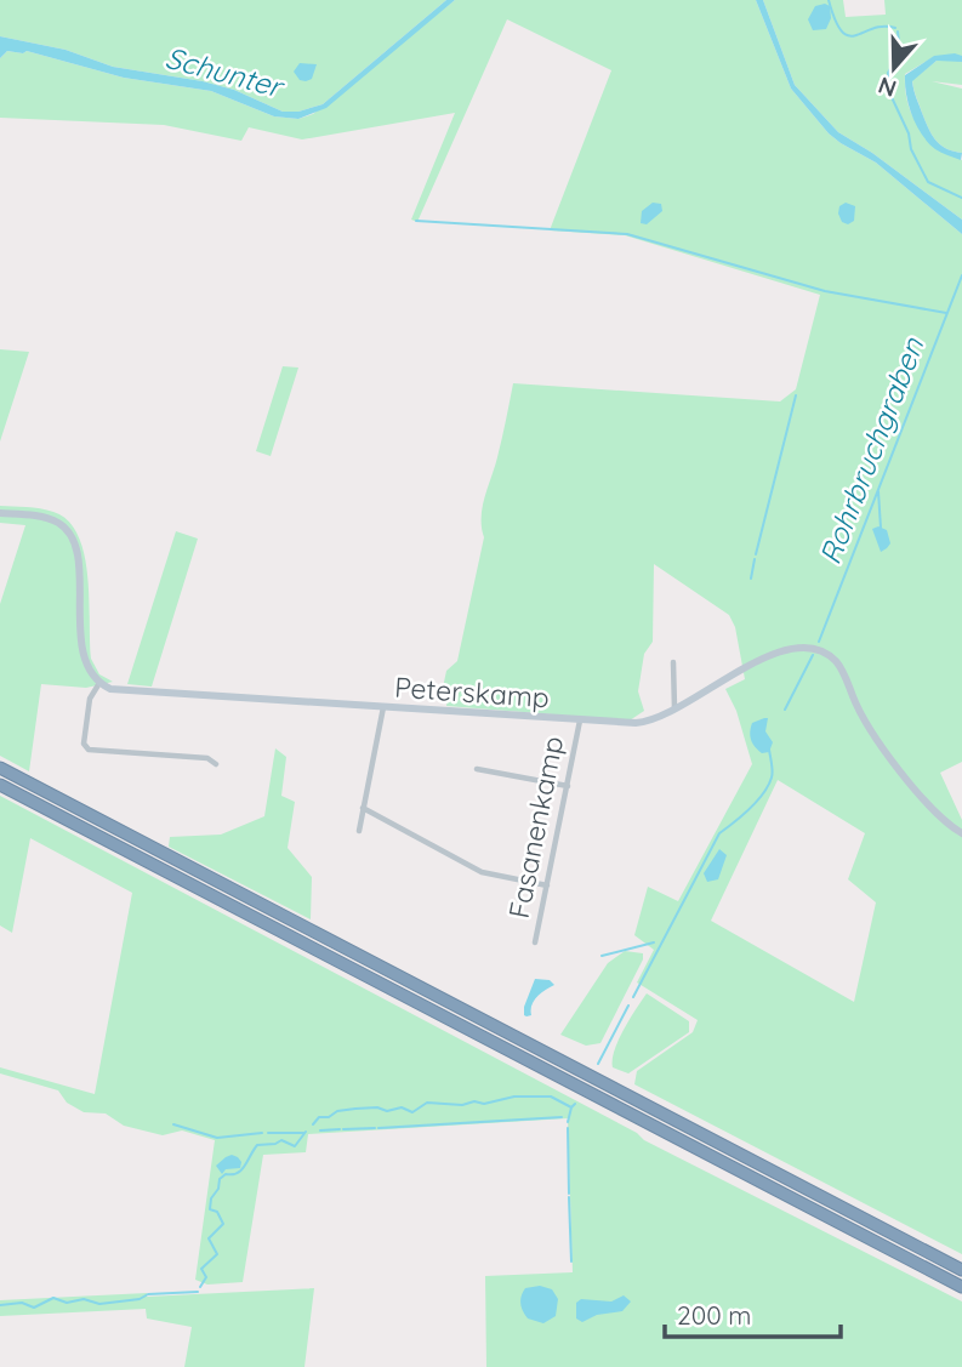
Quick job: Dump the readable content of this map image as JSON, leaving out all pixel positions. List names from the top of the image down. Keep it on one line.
{"streets":{"street":["Peterskamp","Fasanenkamp"]},"crossings":[["Peterskamp","Fasanenkamp"]],"water":["Schunter","Rohrbruchgraben"],"scale_bar":"200 m","north":"bottom"}
